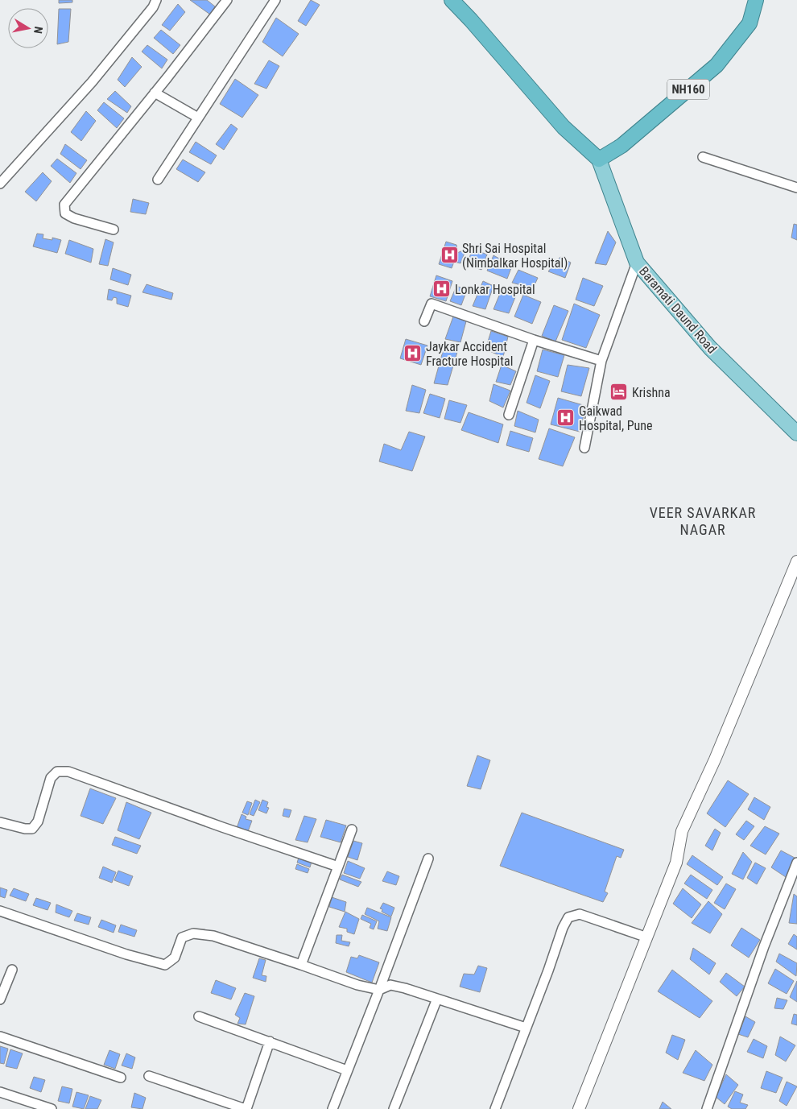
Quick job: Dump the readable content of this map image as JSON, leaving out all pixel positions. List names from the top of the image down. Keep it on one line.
{"streets":{"highway":["NH160"],"main road":["Baramati Daund Road"]},"crossings":[["NH160","Baramati Daund Road"]],"districts":["VEER SAVARKAR NAGAR"],"places":{"hospital":["Shri Sai Hospital (Nimbalkar Hospital)","Lonkar Hospital","Jaykar Accident Fracture Hospital","Gaikwad Hospital, Pune"],"hotel":["Krishna"]},"north":"right"}
